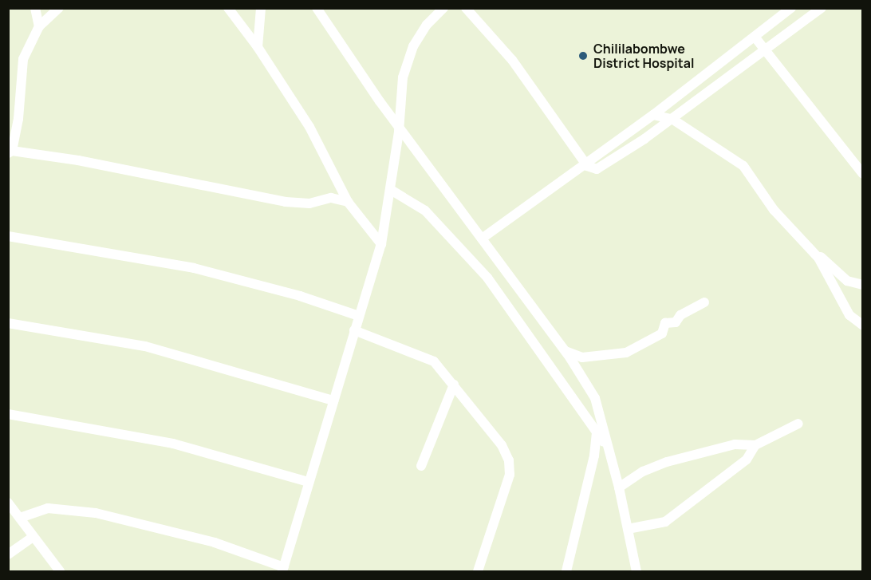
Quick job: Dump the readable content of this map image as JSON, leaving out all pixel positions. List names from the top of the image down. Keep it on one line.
{"places":["Chililabombwe District Hospital"]}
